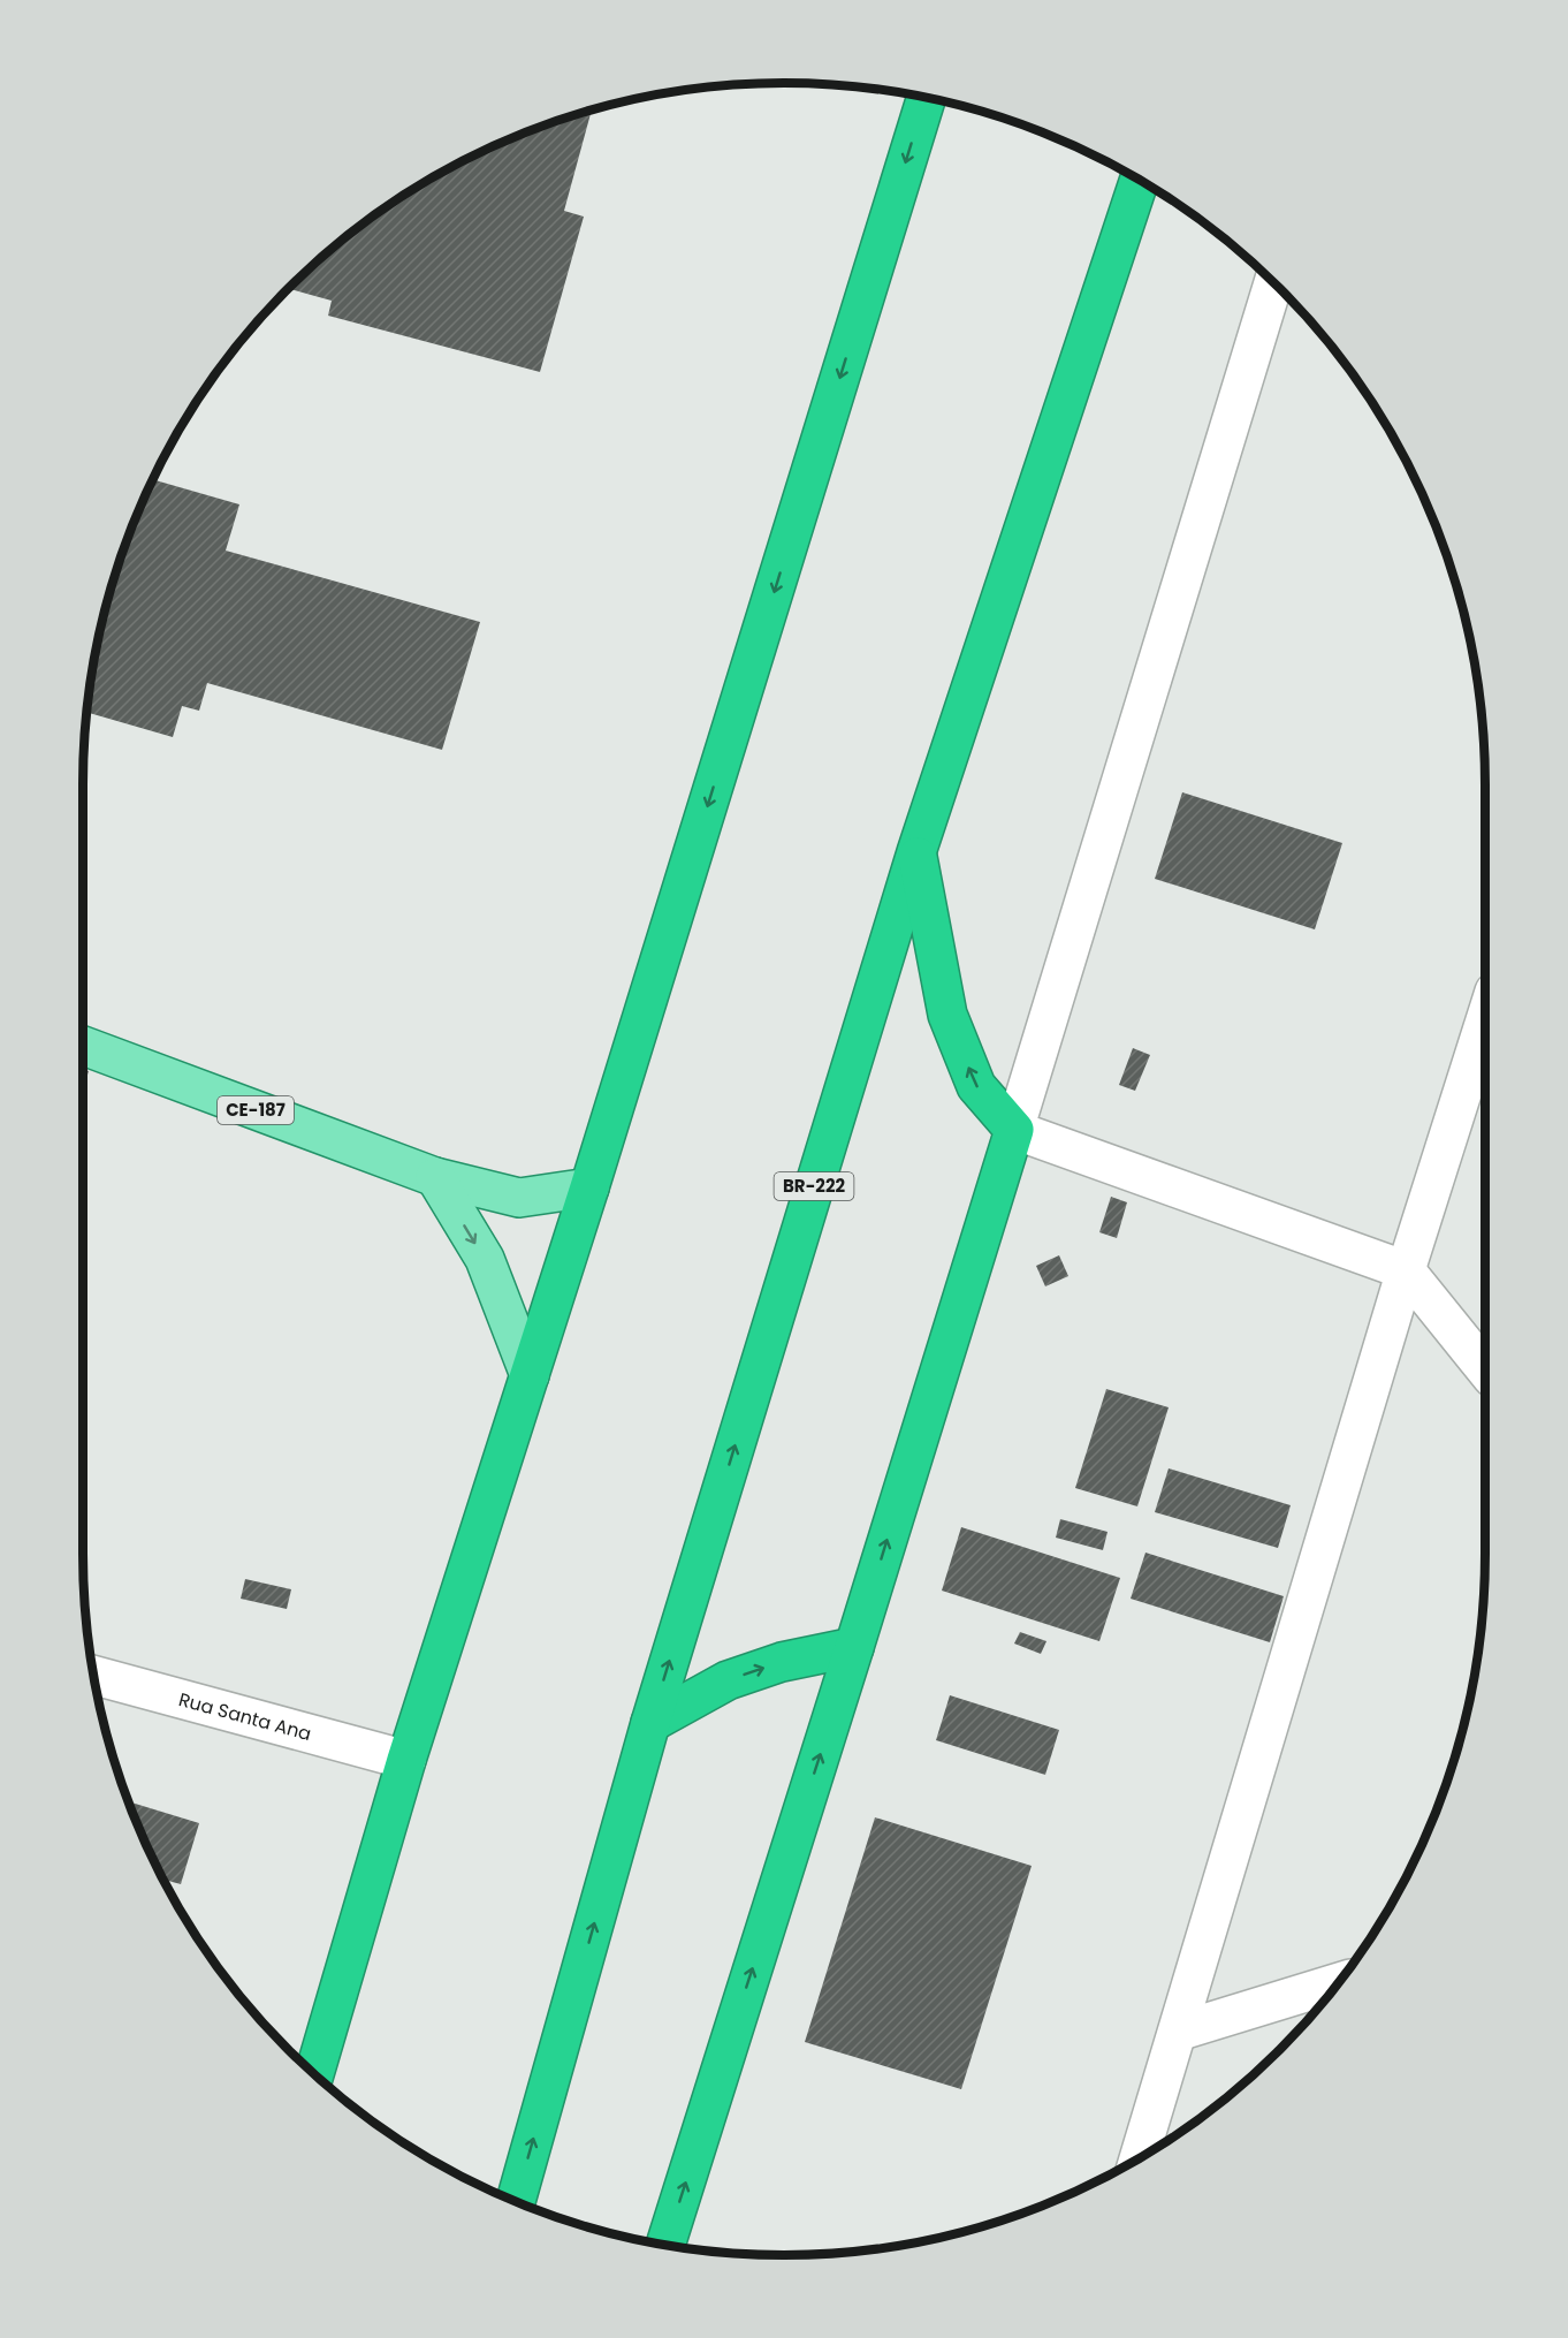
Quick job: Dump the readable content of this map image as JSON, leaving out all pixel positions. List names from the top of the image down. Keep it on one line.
{"streets":{"highway":["BR-222"],"main road":["CE-187"],"street":["Rua Santa Ana"]}}
